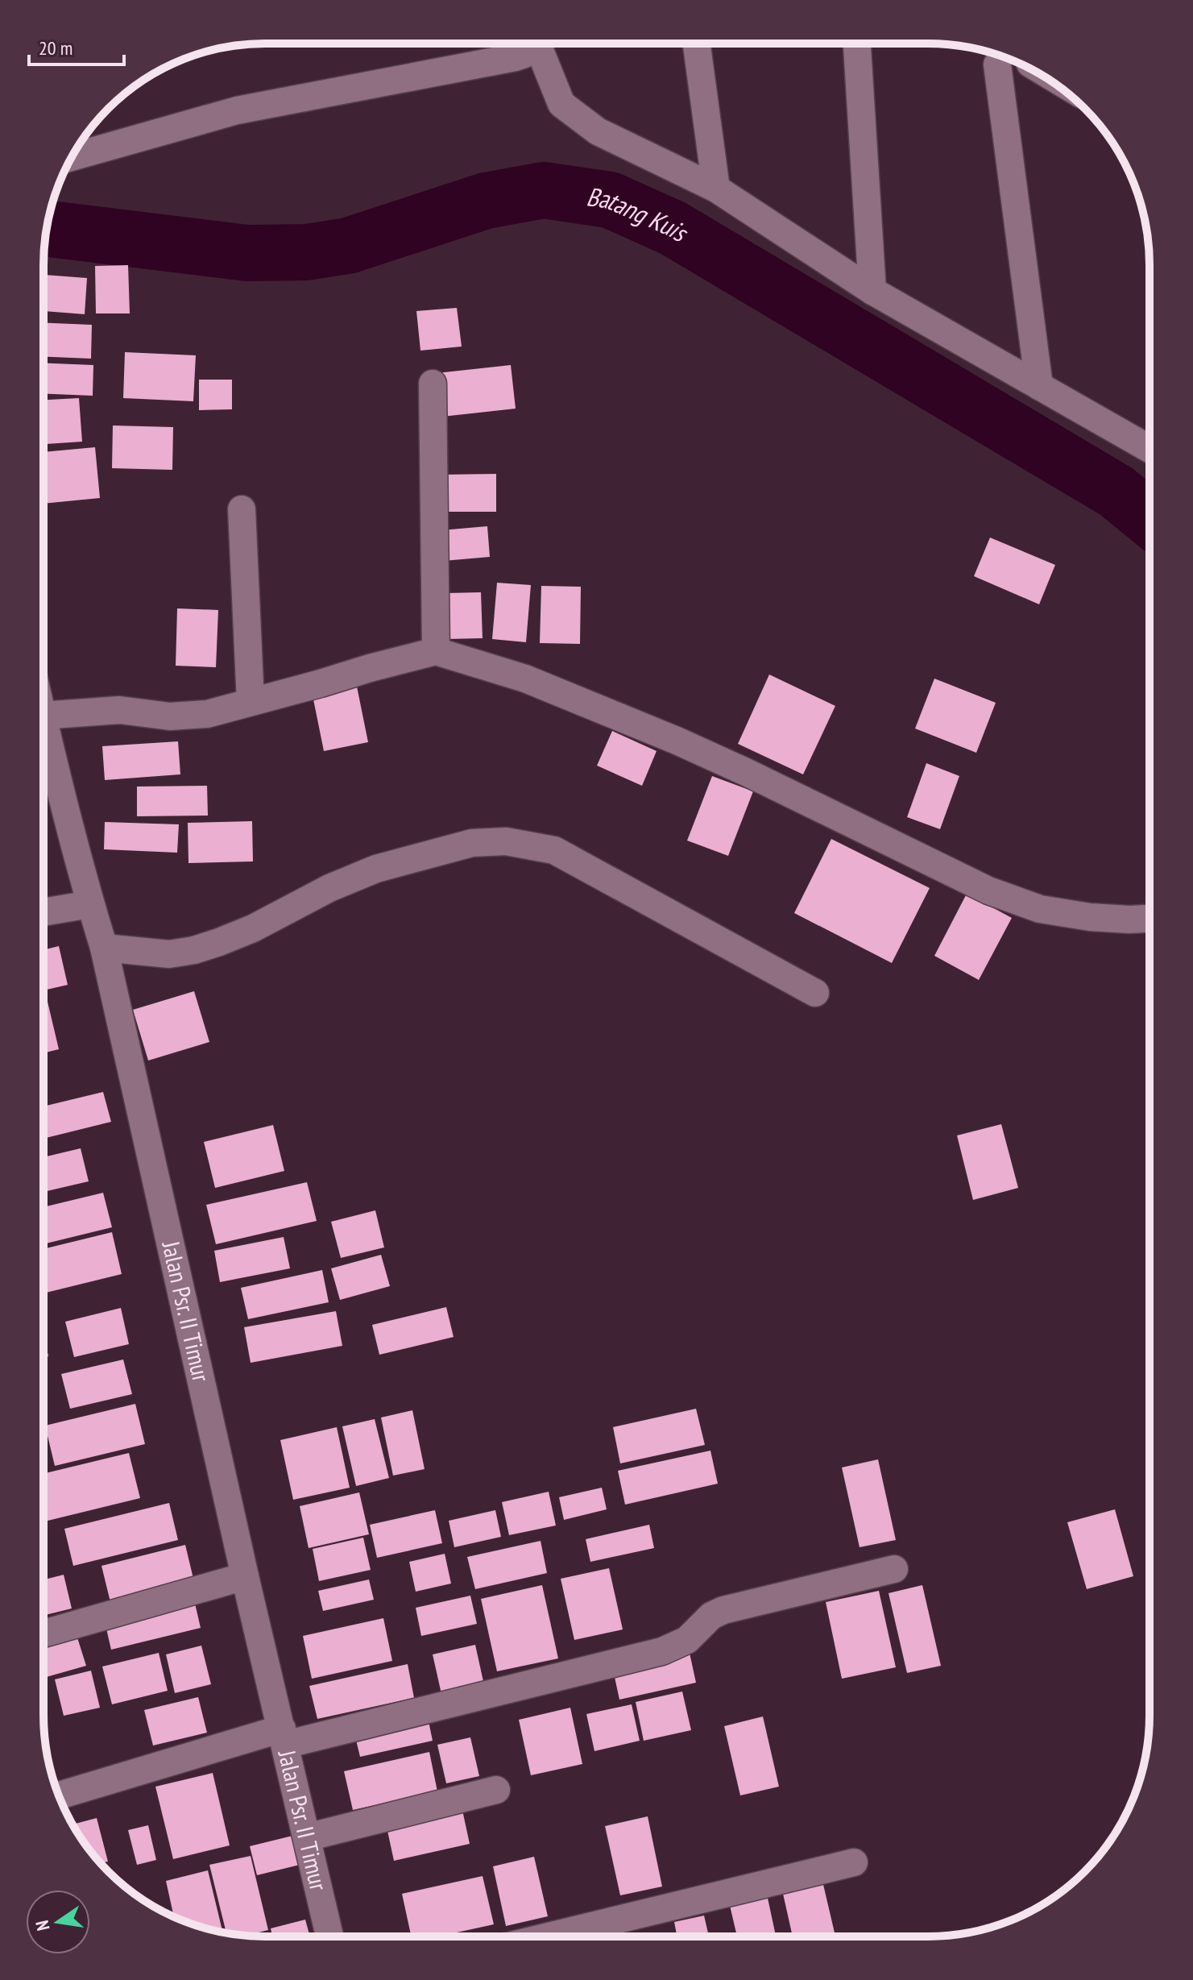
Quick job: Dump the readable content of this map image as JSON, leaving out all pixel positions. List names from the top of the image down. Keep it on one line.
{"streets":{"street":["Jalan Psr. II Timur"]},"water":["Batang Kuis"],"scale_bar":"20 m","north":"left"}
